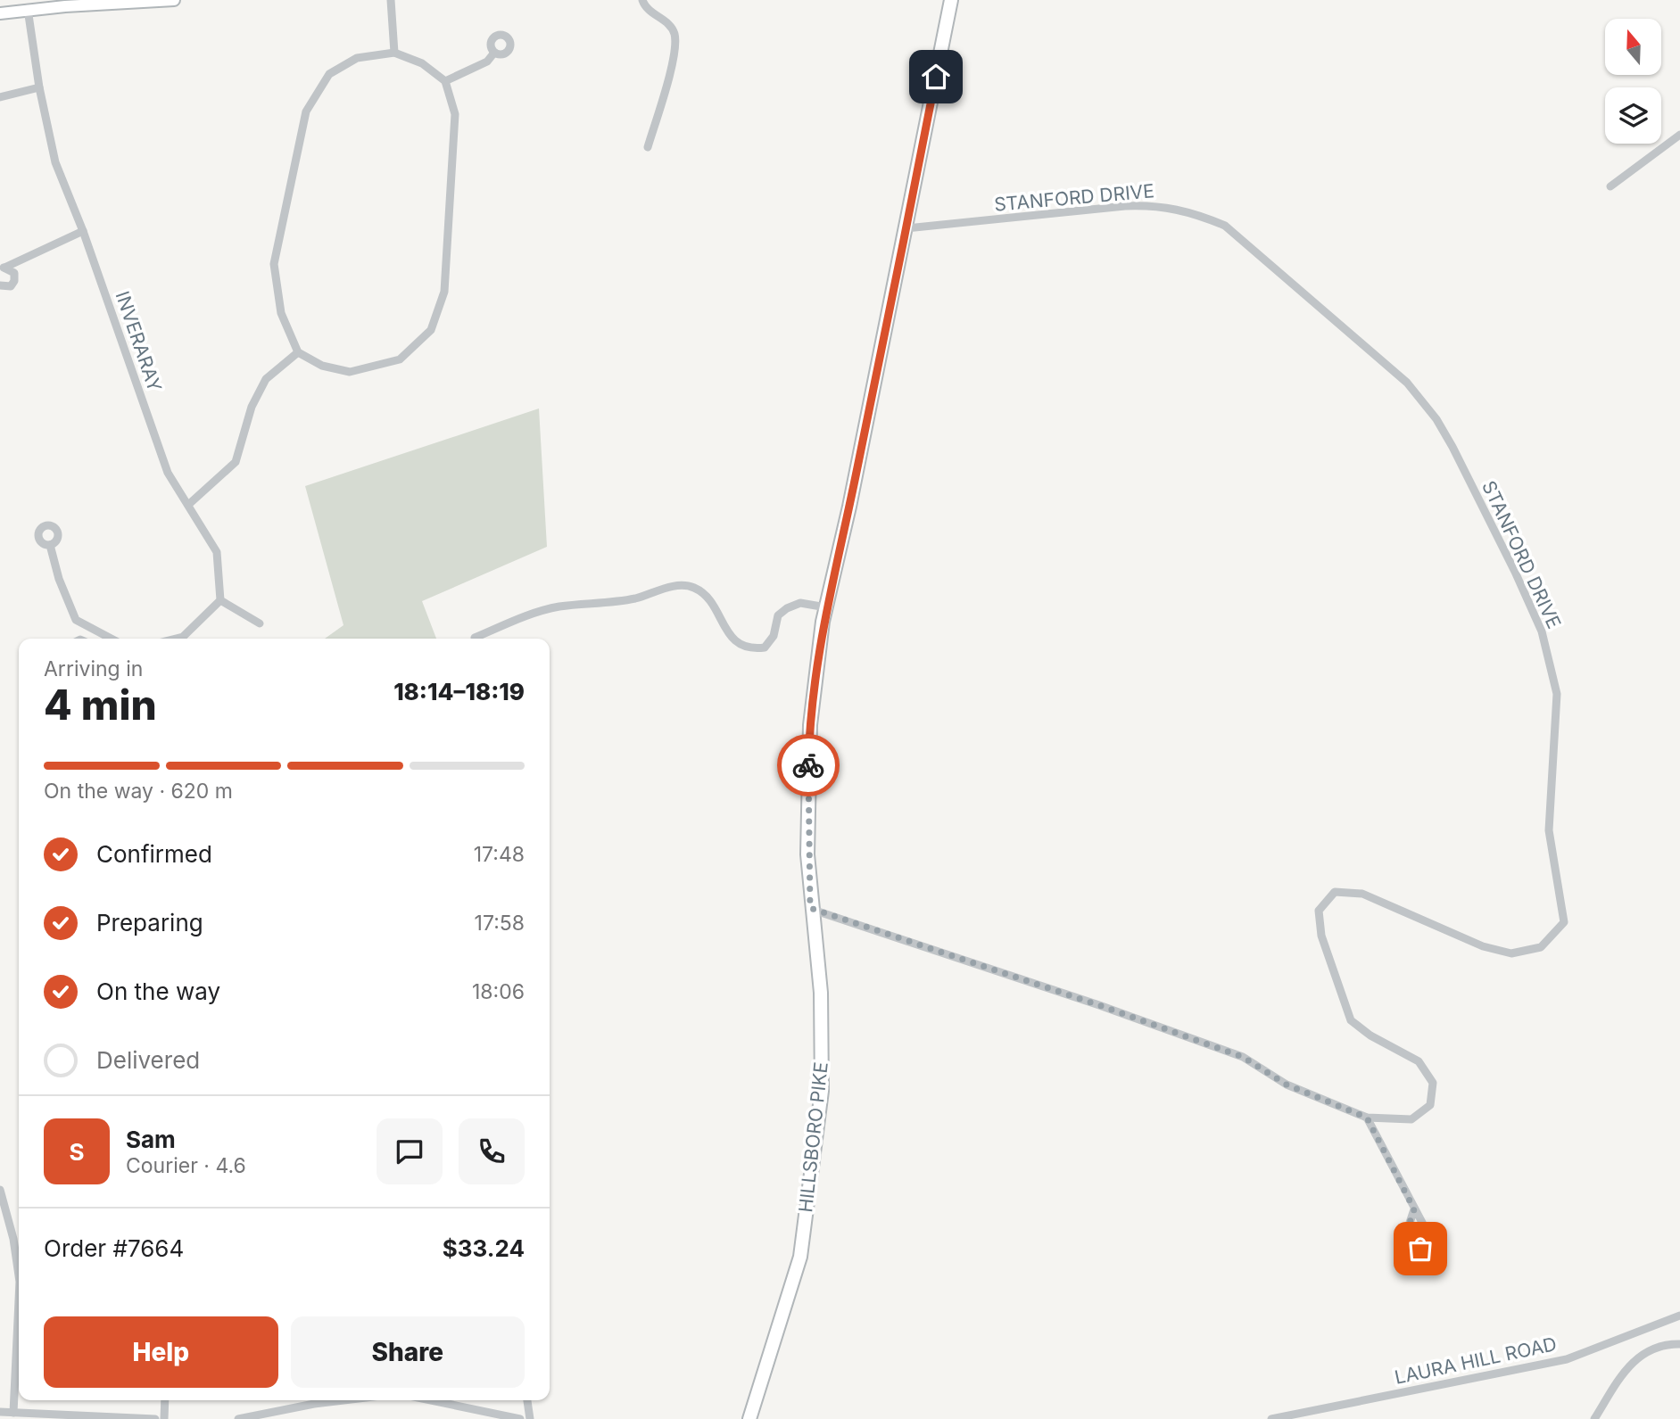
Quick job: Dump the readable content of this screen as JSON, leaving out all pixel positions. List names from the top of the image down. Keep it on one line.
{"streets":{"main road":["HILLSBORO PIKE"],"street":["STANFORD DRIVE","INVERARAY","LAURA HILL ROAD"]},"crossings":[["STANFORD DRIVE","HILLSBORO PIKE"]],"north":"top","page":{"heading":["4 min","Arriving in","18:14–18:19"],"panel":["Sam","Courier · 4.6","Order #7664","$33.24"],"bar":"On the way · 620 m","list":[["Confirmed","17:48"],["Preparing","17:58"],["On the way","18:06"],"Delivered"],"round":"S","buttons":["Help","Share"]}}
